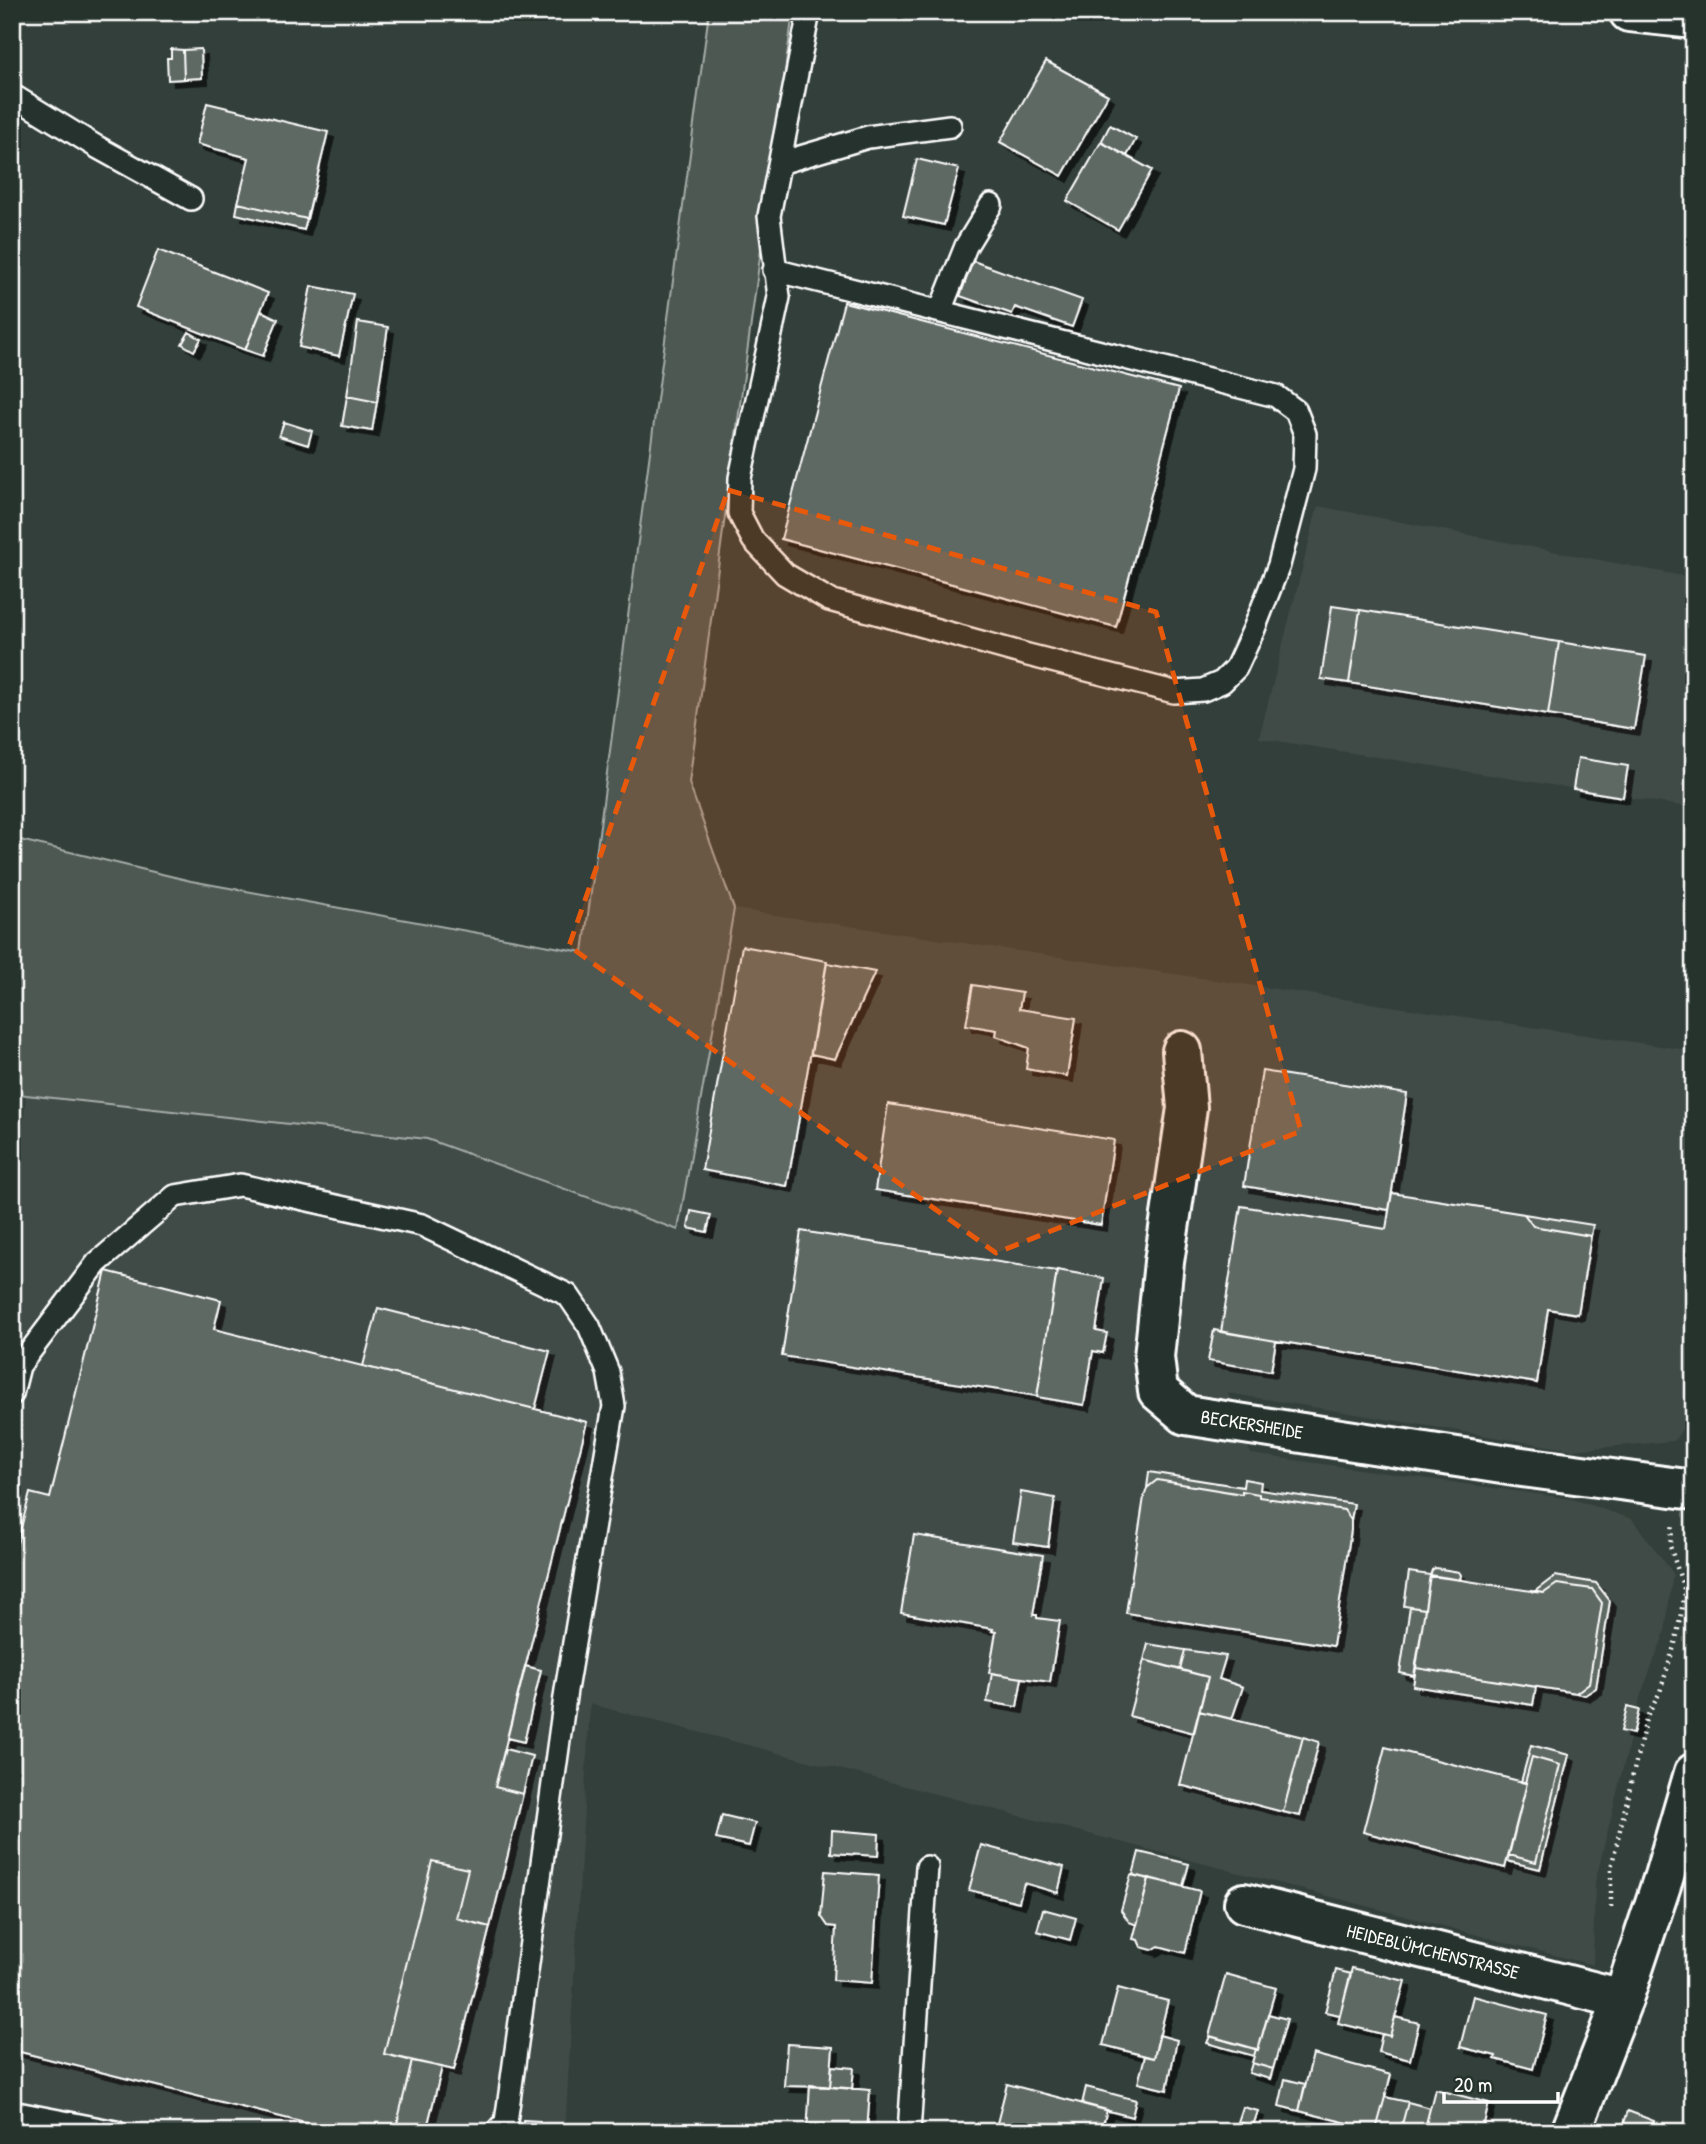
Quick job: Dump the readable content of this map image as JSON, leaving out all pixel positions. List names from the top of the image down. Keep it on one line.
{"streets":{"street":["BECKERSHEIDE","HEIDEBLÜMCHENSTRASSE"]},"scale_bar":"20 m"}
